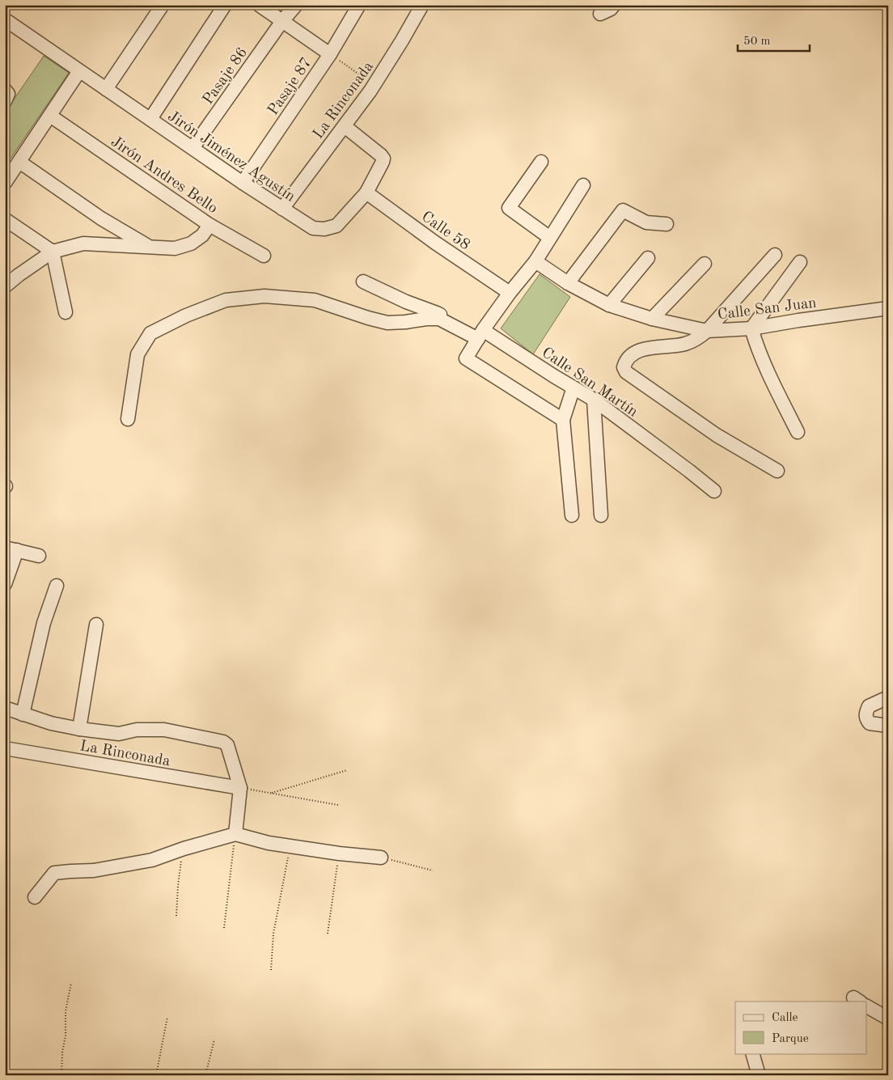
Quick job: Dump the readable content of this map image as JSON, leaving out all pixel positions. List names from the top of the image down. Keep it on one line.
{"streets":{"street":["Pasaje 86","Pasaje 87","La Rinconada","Jirón Jiménez Agustín","Jirón Andres Bello","Calle 58","Calle San Juan","Calle San Martín"]},"crossings":[["Pasaje 86","Jirón Jiménez Agustín"],["Pasaje 87","Jirón Jiménez Agustín"],["La Rinconada","Jirón Jiménez Agustín"],["Jirón Jiménez Agustín","Calle 58"]],"legend":["Calle","Parque"],"scale_bar":"50 m"}
